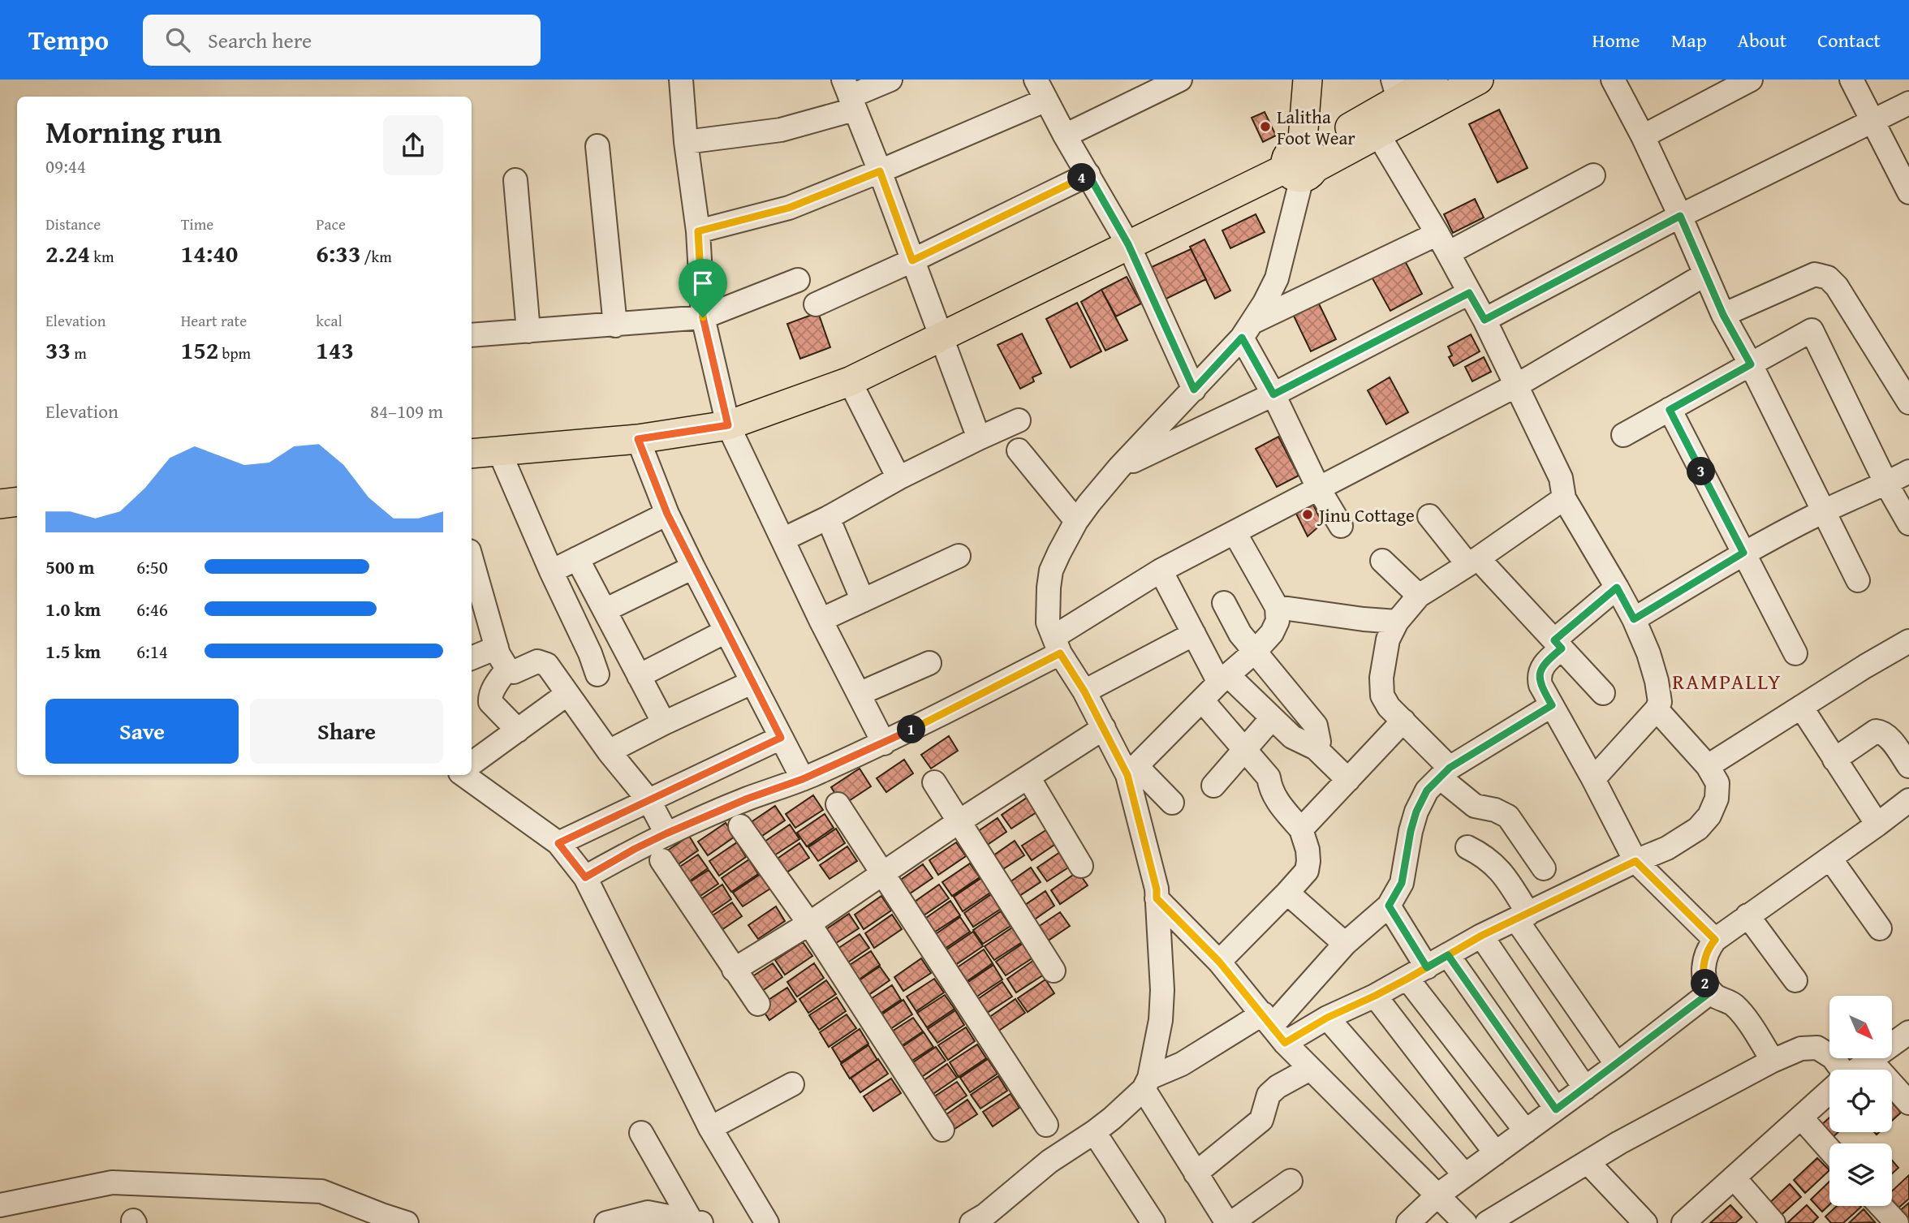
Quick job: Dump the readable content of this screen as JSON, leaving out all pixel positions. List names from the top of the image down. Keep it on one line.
{"districts":["RAMPALLY"],"places":["Lalitha Foot Wear","Jinu Cottage"],"north":"bottom right","page":{"header":"Tempo","search":"Search here","nav":["Home","Map","About","Contact"],"heading":["Morning run","09:44"],"pins":["4","3","1","2"],"stats":[["Distance","2.24 km"],["Time","14:40"],["Pace","6:33 /km"],["Elevation","33 m"],["Heart rate","152 bpm"],["kcal","143"]],"chart":["Elevation","84–109 m"],"list":[{"name":"500 m","note":"6:50"},{"name":"1.0 km","note":"6:46"},{"name":"1.5 km","note":"6:14"}],"buttons":["Save","Share"]}}
